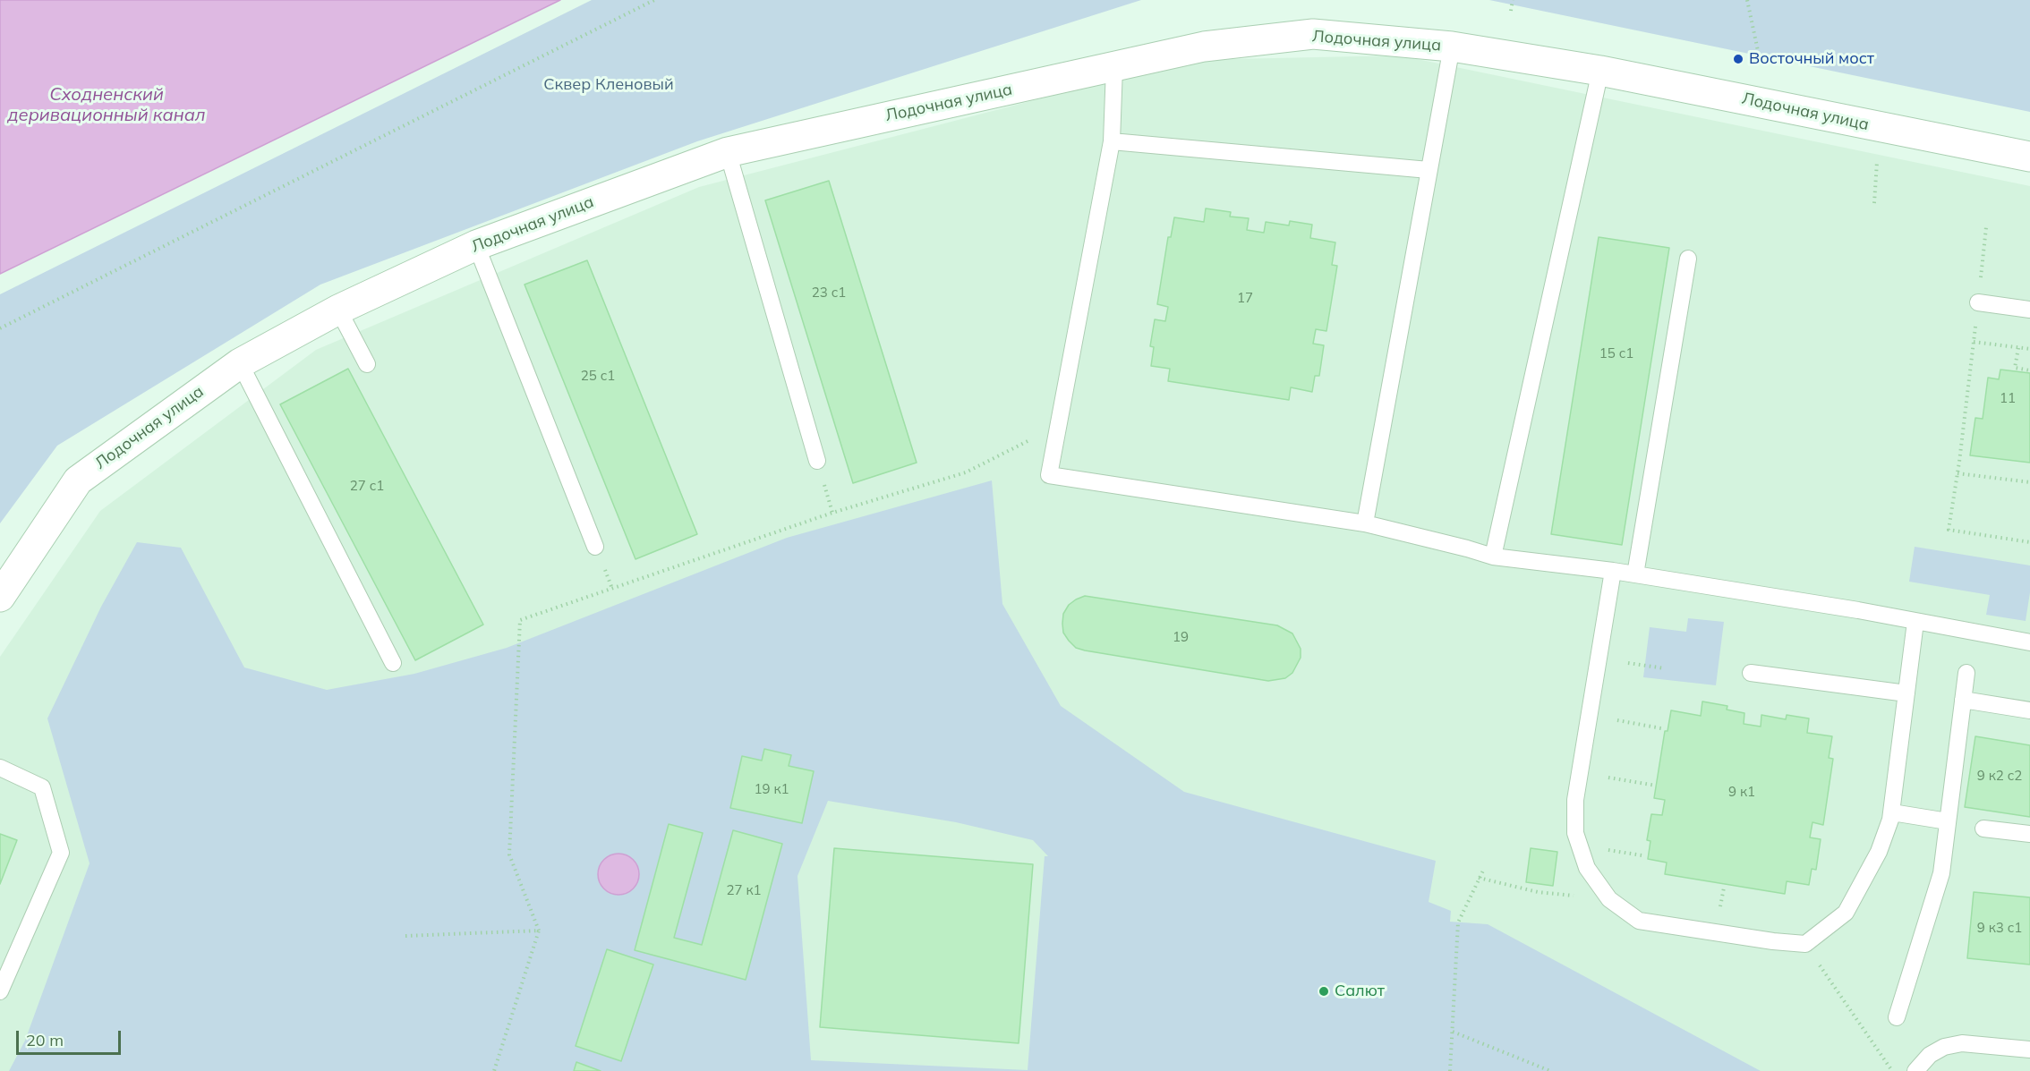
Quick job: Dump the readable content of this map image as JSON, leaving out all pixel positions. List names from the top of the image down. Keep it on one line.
{"streets":{"street":["Лодочная улица"]},"water":["Сходненский деривационный канал"],"parks":["Сквер Кленовый"],"places":["Восточный мост","Салют"],"house_numbers":["23 с1","17","15 с1","25 с1","11","27 с1","19","9 к2 с2","19 к1","9 к1","27 к1","9 к3 с1"],"scale_bar":"20 m"}
